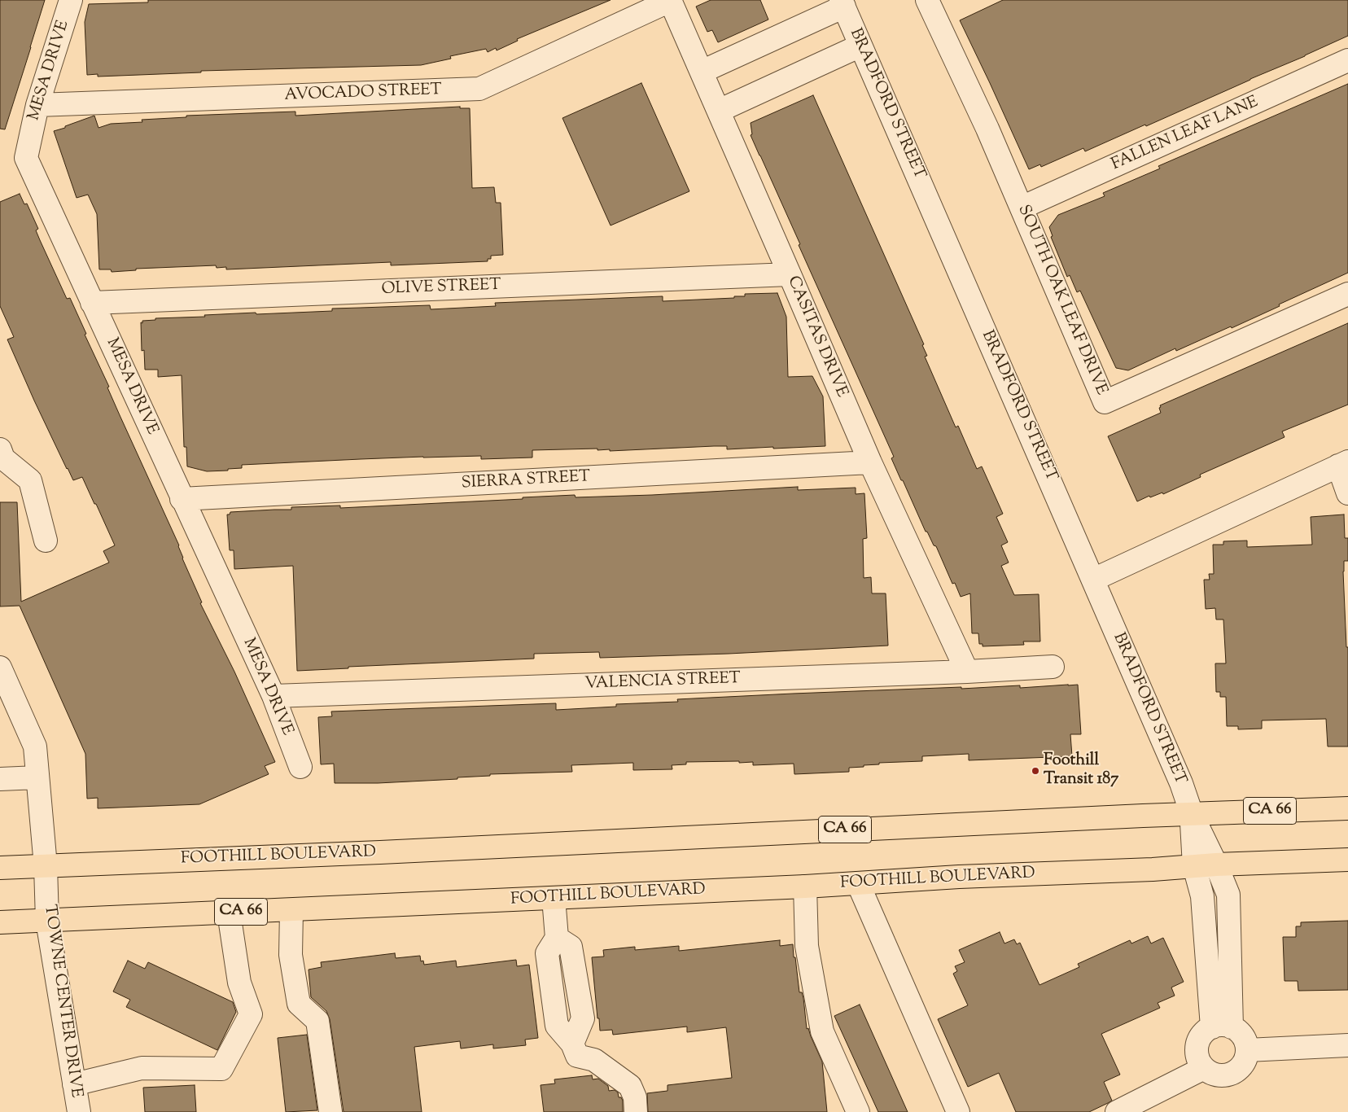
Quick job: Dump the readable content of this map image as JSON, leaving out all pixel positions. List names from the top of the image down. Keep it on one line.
{"streets":{"main road":["CA 66","FOOTHILL BOULEVARD"],"street":["MESA DRIVE","AVOCADO STREET","BRADFORD STREET","FALLEN LEAF LANE","OLIVE STREET","SOUTH OAK LEAF DRIVE","CASITAS DRIVE","SIERRA STREET","VALENCIA STREET","TOWNE CENTER DRIVE"]},"crossings":[["MESA DRIVE","AVOCADO STREET"],["MESA DRIVE","OLIVE STREET"],["MESA DRIVE","SIERRA STREET"],["MESA DRIVE","VALENCIA STREET"],["AVOCADO STREET","CASITAS DRIVE"],["BRADFORD STREET","CA 66"],["BRADFORD STREET","FOOTHILL BOULEVARD"],["FALLEN LEAF LANE","SOUTH OAK LEAF DRIVE"],["OLIVE STREET","CASITAS DRIVE"],["CASITAS DRIVE","SIERRA STREET"],["CASITAS DRIVE","VALENCIA STREET"],["CA 66","FOOTHILL BOULEVARD"],["FOOTHILL BOULEVARD","TOWNE CENTER DRIVE"]],"places":["Foothill Transit 187"]}
